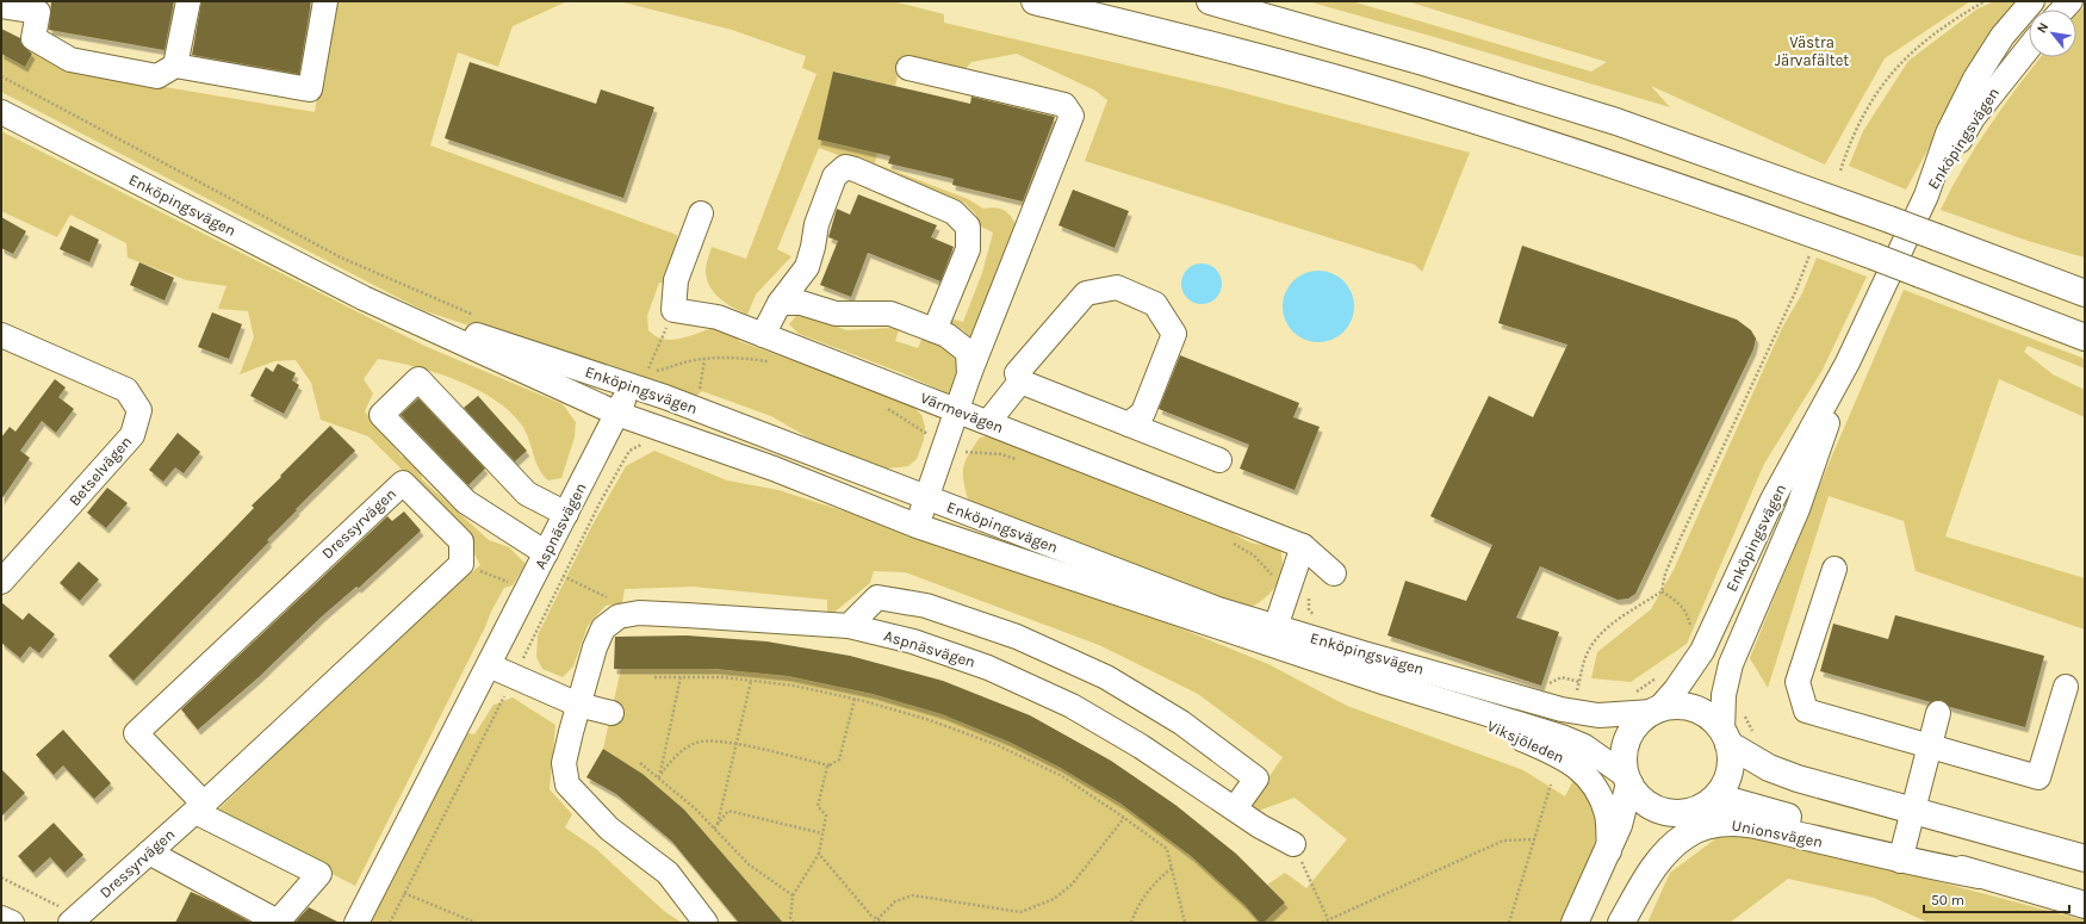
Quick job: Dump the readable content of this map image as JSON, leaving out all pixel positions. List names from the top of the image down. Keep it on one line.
{"streets":{"main road":["Viksjöleden","Unionsvägen"],"street":["Enköpingsvägen","Värmevägen","Betselvägen","Dressyrvägen","Aspnäsvägen"]},"crossings":[["Enköpingsvägen","Aspnäsvägen"],["Enköpingsvägen","Viksjöleden"],["Enköpingsvägen","Unionsvägen"],["Viksjöleden","Unionsvägen"]],"parks":["Västra Järvafältet"],"scale_bar":"50 m","north":"top left"}
